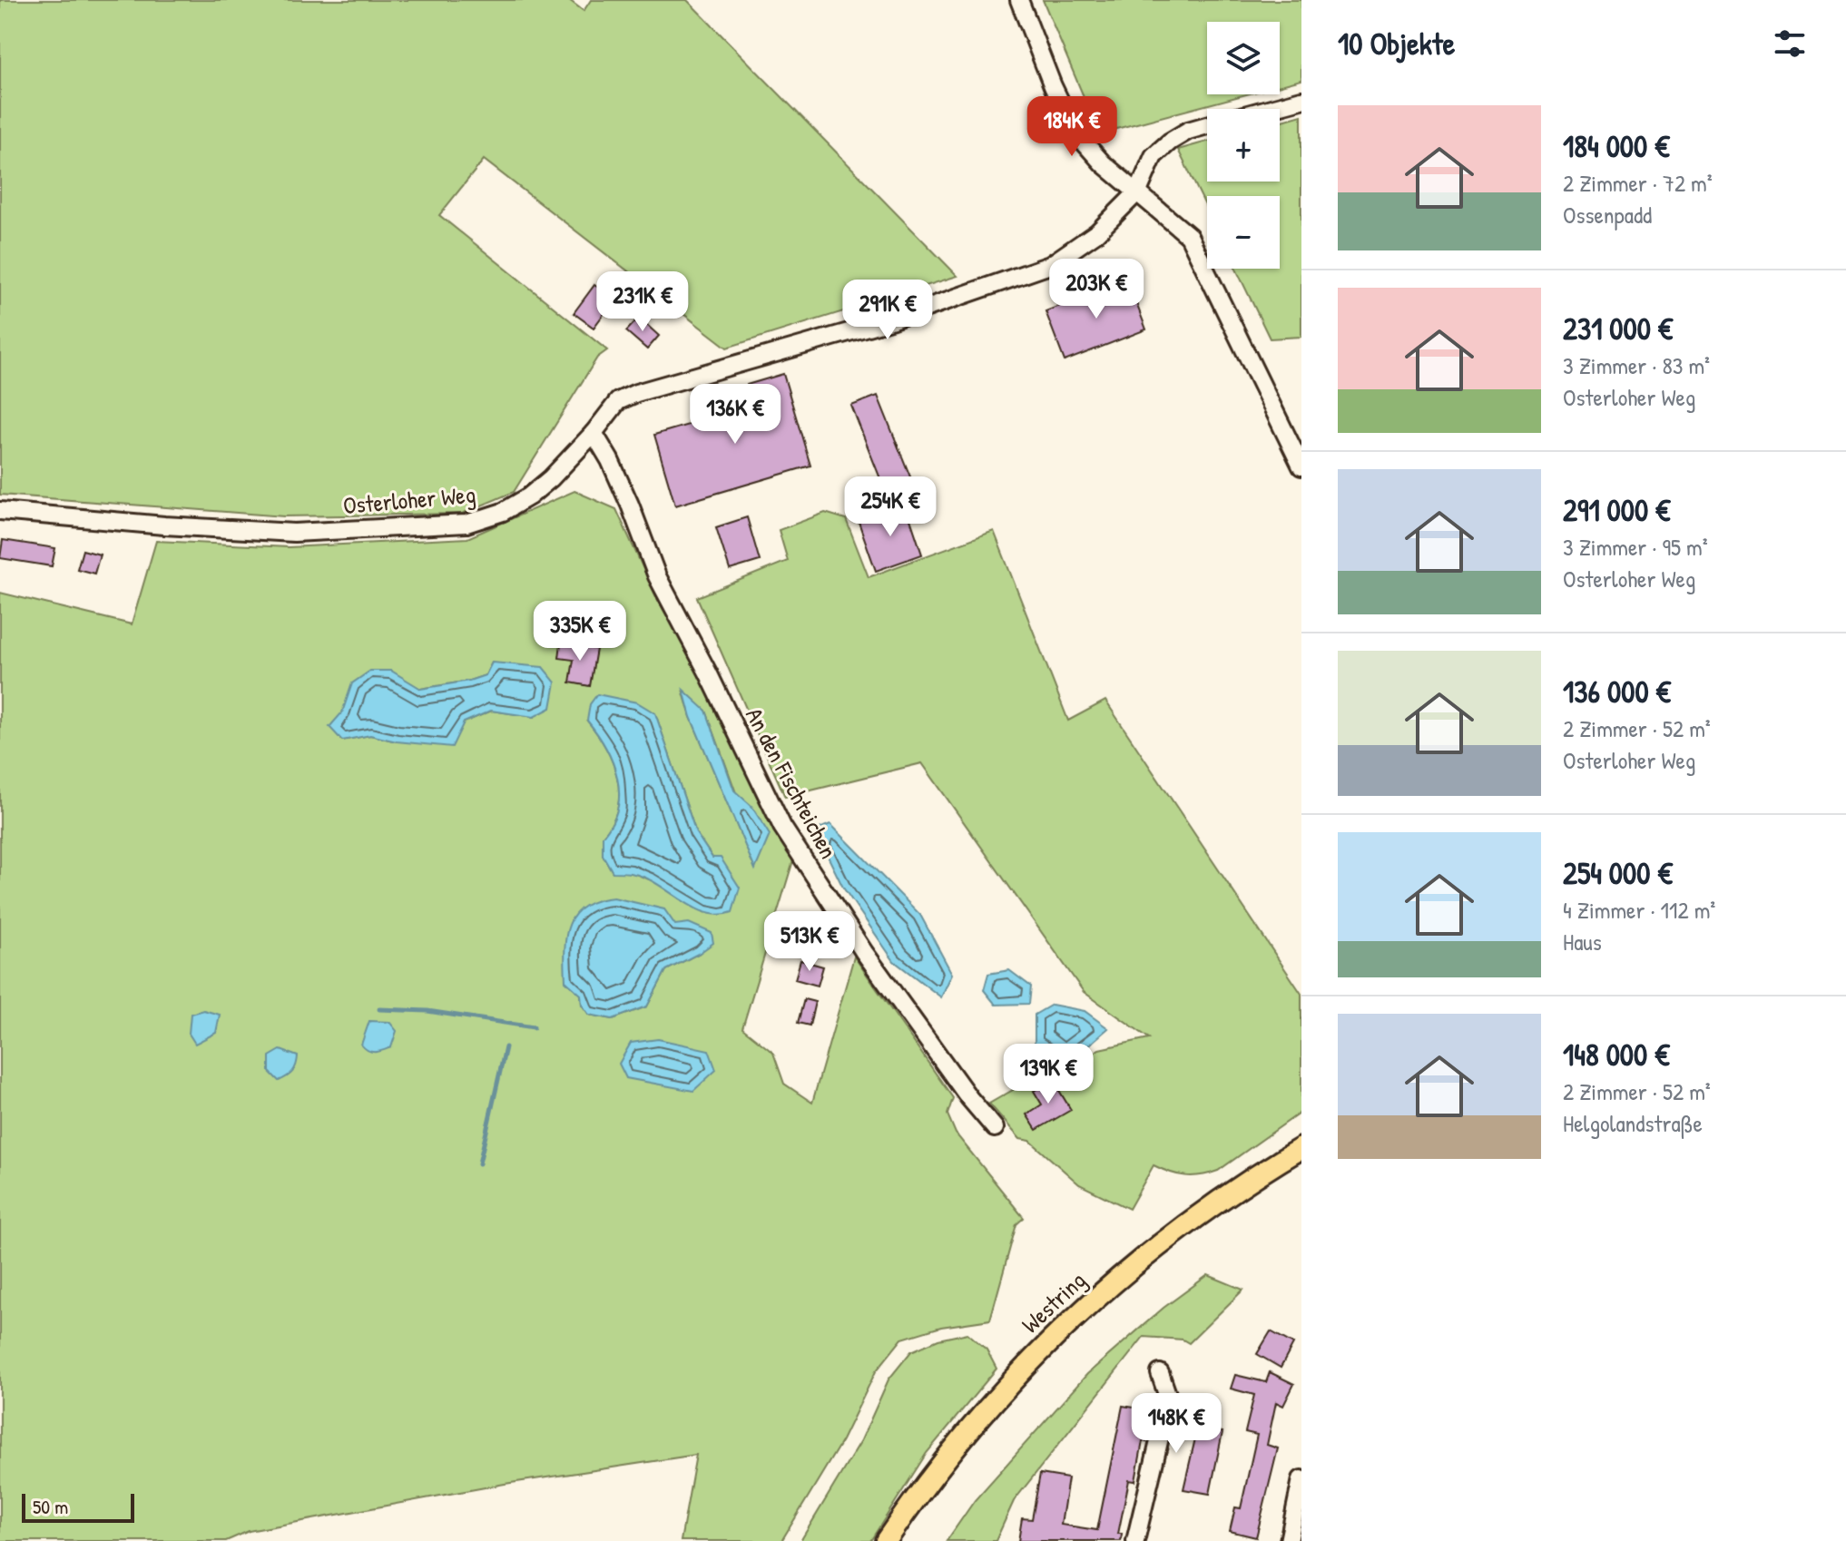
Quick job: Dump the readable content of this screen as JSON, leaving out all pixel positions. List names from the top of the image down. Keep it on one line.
{"streets":{"main road":["Westring"],"street":["Osterloher Weg","An den Fischteichen"]},"crossings":[["Osterloher Weg","An den Fischteichen"]],"scale_bar":"50 m","page":{"heading":"10 Objekte","map_buttons":["+","−"],"list":[{"name":"184 000 €","note":"2 Zimmer · 72 m² · Ossenpadd"},{"name":"231 000 €","note":"3 Zimmer · 83 m² · Osterloher Weg"},{"name":"291 000 €","note":"3 Zimmer · 95 m² · Osterloher Weg"},{"name":"136 000 €","note":"2 Zimmer · 52 m² · Osterloher Weg"},{"name":"254 000 €","note":"4 Zimmer · 112 m² · Haus"},{"name":"148 000 €","note":"2 Zimmer · 52 m² · Helgolandstraße"}],"price":["184K €","203K €","231K €","291K €","136K €","254K €","335K €","513K €","139K €","148K €"],"scale":"50 m"}}
